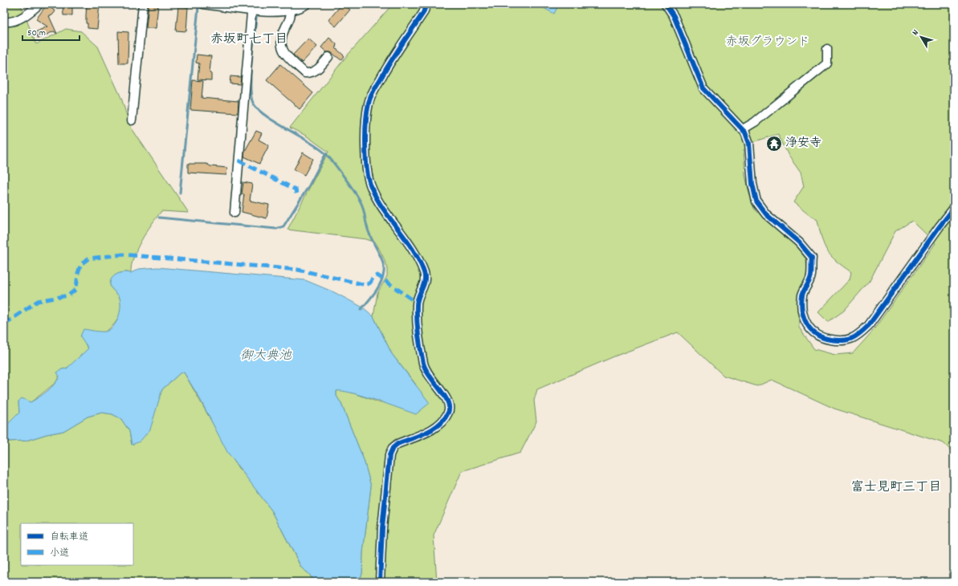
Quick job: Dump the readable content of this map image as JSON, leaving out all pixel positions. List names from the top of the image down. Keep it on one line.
{"districts":["赤坂町七丁目","富士見町三丁目"],"water":["御大典池"],"parks":["赤坂グラウンド"],"places":{"temple":["浄安寺"]},"legend":["自転車道","小道"],"scale_bar":"50 m","north":"top left"}
